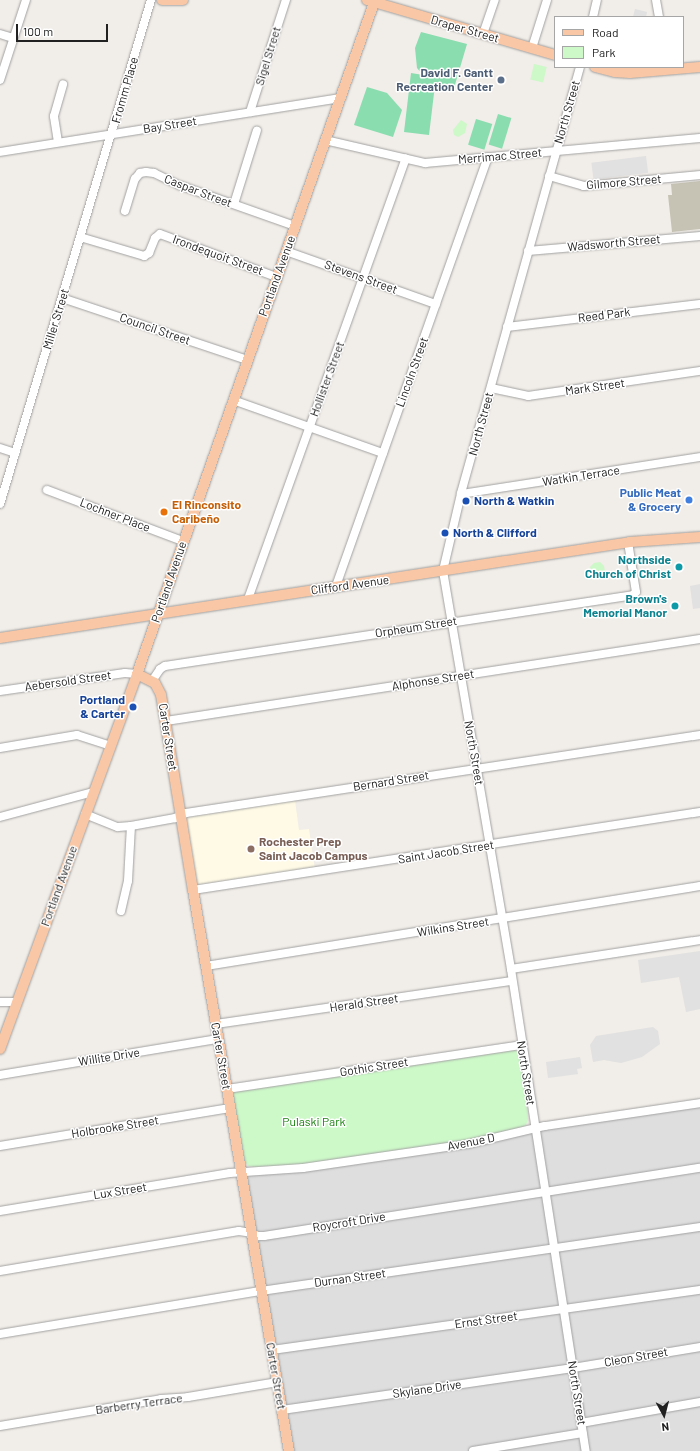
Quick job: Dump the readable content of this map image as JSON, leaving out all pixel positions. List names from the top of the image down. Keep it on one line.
{"streets":{"main road":["Draper Street","Portland Avenue","Clifford Avenue","Carter Street"],"street":["Sigel Street","Fromm Place","North Street","Bay Street","Merrimac Street","Gilmore Street","Caspar Street","Wadsworth Street","Irondequoit Street","Stevens Street","Reed Park","Miller Street","Council Street","Lincoln Street","Hollister Street","Mark Street","Watkin Terrace","Lochner Place","Orpheum Street","Alphonse Street","Aebersold Street","Bernard Street","Saint Jacob Street","Wilkins Street","Herald Street","Willite Drive","Gothic Street","Holbrooke Street","Avenue D","Lux Street","Roycroft Drive","Durnan Street","Ernst Street","Cleon Street","Skylane Drive","Barberry Terrace"]},"crossings":[["Draper Street","Portland Avenue"],["Sigel Street","Bay Street"],["Fromm Place","Bay Street"],["Fromm Place","Miller Street"],["North Street","Merrimac Street"],["North Street","Gilmore Street"],["North Street","Wadsworth Street"],["North Street","Reed Park"],["North Street","Mark Street"],["North Street","Watkin Terrace"],["North Street","Clifford Avenue"],["North Street","Orpheum Street"],["North Street","Alphonse Street"],["North Street","Bernard Street"],["North Street","Saint Jacob Street"],["North Street","Wilkins Street"],["North Street","Herald Street"],["North Street","Gothic Street"],["North Street","Avenue D"],["North Street","Roycroft Drive"],["North Street","Durnan Street"],["North Street","Ernst Street"],["North Street","Cleon Street"],["North Street","Skylane Drive"],["Bay Street","Portland Avenue"],["Bay Street","Miller Street"],["Merrimac Street","Portland Avenue"],["Merrimac Street","Lincoln Street"],["Merrimac Street","Hollister Street"],["Caspar Street","Portland Avenue"],["Irondequoit Street","Portland Avenue"],["Irondequoit Street","Miller Street"],["Portland Avenue","Stevens Street"],["Portland Avenue","Council Street"],["Portland Avenue","Lochner Place"],["Portland Avenue","Clifford Avenue"],["Portland Avenue","Aebersold Street"],["Portland Avenue","Bernard Street"],["Stevens Street","Lincoln Street"],["Stevens Street","Hollister Street"],["Miller Street","Council Street"],["Lincoln Street","Clifford Avenue"],["Hollister Street","Clifford Avenue"],["Clifford Avenue","Orpheum Street"],["Orpheum Street","Carter Street"],["Alphonse Street","Carter Street"],["Carter Street","Bernard Street"],["Carter Street","Saint Jacob Street"],["Carter Street","Wilkins Street"],["Carter Street","Herald Street"],["Carter Street","Willite Drive"],["Carter Street","Gothic Street"],["Carter Street","Holbrooke Street"],["Carter Street","Avenue D"],["Carter Street","Lux Street"],["Carter Street","Roycroft Drive"],["Carter Street","Durnan Street"],["Carter Street","Ernst Street"],["Carter Street","Skylane Drive"],["Carter Street","Barberry Terrace"],["Avenue D","Lux Street"],["Cleon Street","Skylane Drive"]],"parks":["Pulaski Park"],"places":["David F. Gantt Recreation Center","Public Meat & Grocery","North & Watkin","El Rinconsito Caribeño","North & Clifford","Northside Church of Christ","Brown's Memorial Manor","Portland & Carter","Rochester Prep Saint Jacob Campus"],"legend":["Road","Park"],"scale_bar":"100 m","north":"bottom"}
